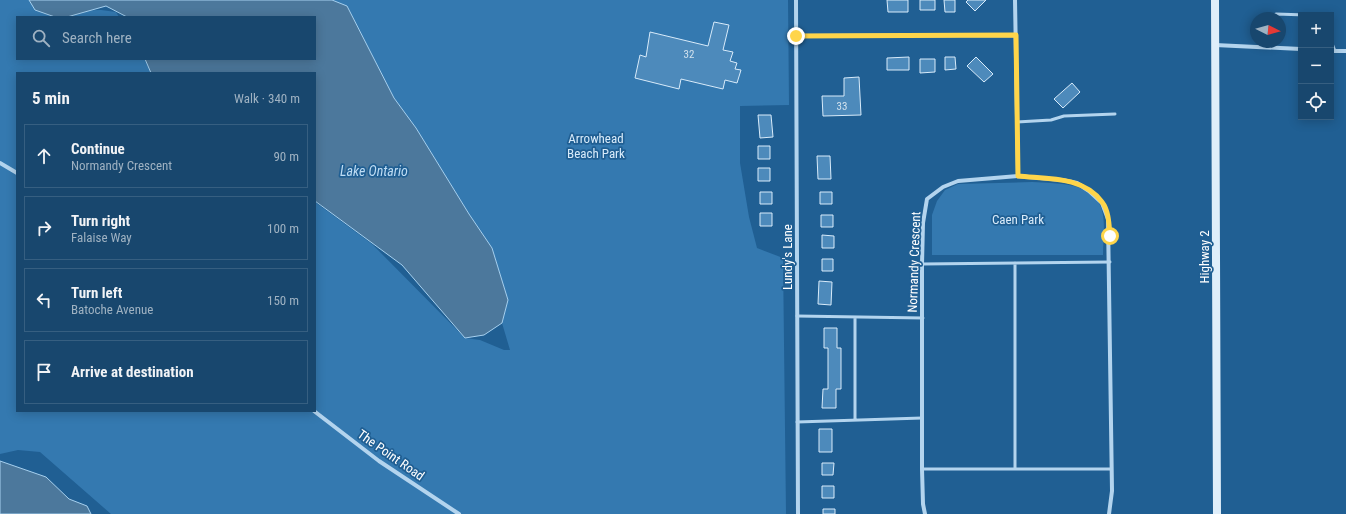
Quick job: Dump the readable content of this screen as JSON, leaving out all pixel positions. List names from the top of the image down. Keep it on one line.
{"streets":{"main road":["Highway 2"],"street":["Lundy's Lane","Normandy Crescent","The Point Road"]},"water":["Lake Ontario"],"parks":["Arrowhead Beach Park","Caen Park"],"house_numbers":["32","33"],"north":"right","page":{"map_buttons":["+","−"],"search":"Search here","heading":["5 min","Walk · 340 m"],"list":[["Continue","Normandy Crescent","90 m"],["Turn right","Falaise Way","100 m"],["Turn left","Batoche Avenue","150 m"],"Arrive at destination"]}}
